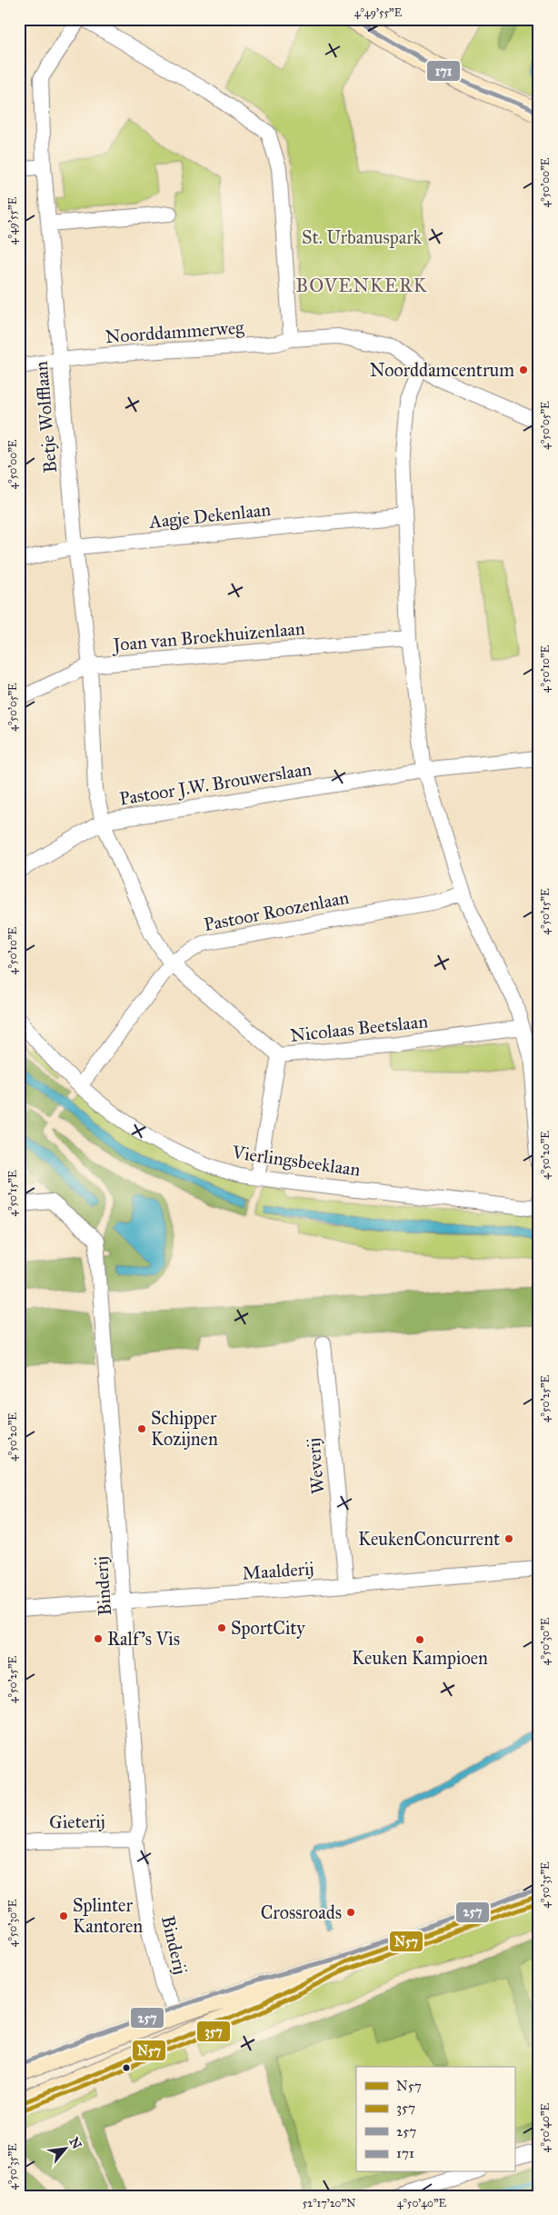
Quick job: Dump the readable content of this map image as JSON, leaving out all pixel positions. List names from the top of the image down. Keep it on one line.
{"streets":{"street":["Noorddammerweg","Betje Wolfflaan","Aagje Dekenlaan","Joan van Broekhuizenlaan","Pastoor J.W. Brouwerslaan","Pastoor Roozenlaan","Nicolaas Beetslaan","Vierlingsbeeklaan","Weverij","Maalderij","Binderij","Gieterij"]},"crossings":[["Noorddammerweg","Betje Wolfflaan"],["Betje Wolfflaan","Aagje Dekenlaan"],["Betje Wolfflaan","Joan van Broekhuizenlaan"],["Betje Wolfflaan","Pastoor J.W. Brouwerslaan"],["Betje Wolfflaan","Nicolaas Beetslaan"],["Pastoor J.W. Brouwerslaan","Nicolaas Beetslaan"],["Pastoor Roozenlaan","Nicolaas Beetslaan"],["Pastoor Roozenlaan","Vierlingsbeeklaan"],["Weverij","Maalderij"],["Maalderij","Binderij"],["Binderij","Gieterij"]],"districts":["BOVENKERK"],"parks":["St. Urbanuspark"],"places":["Noorddamcentrum","Schipper Kozijnen","KeukenConcurrent","SportCity","Ralf's Vis","Keuken Kampioen","Crossroads","Splinter Kantoren"],"lines":["transit line 171","transit line 257","transit line N57","transit line 357"],"legend":["N57","357","257","171"],"north":"top right","coordinates":["4°49'55\"E","4°50'00\"E","4°50'05\"E","4°50'10\"E","4°50'15\"E","4°50'20\"E","4°50'25\"E","4°50'30\"E","4°50'35\"E","4°50'40\"E","52°17'20\"N"]}
